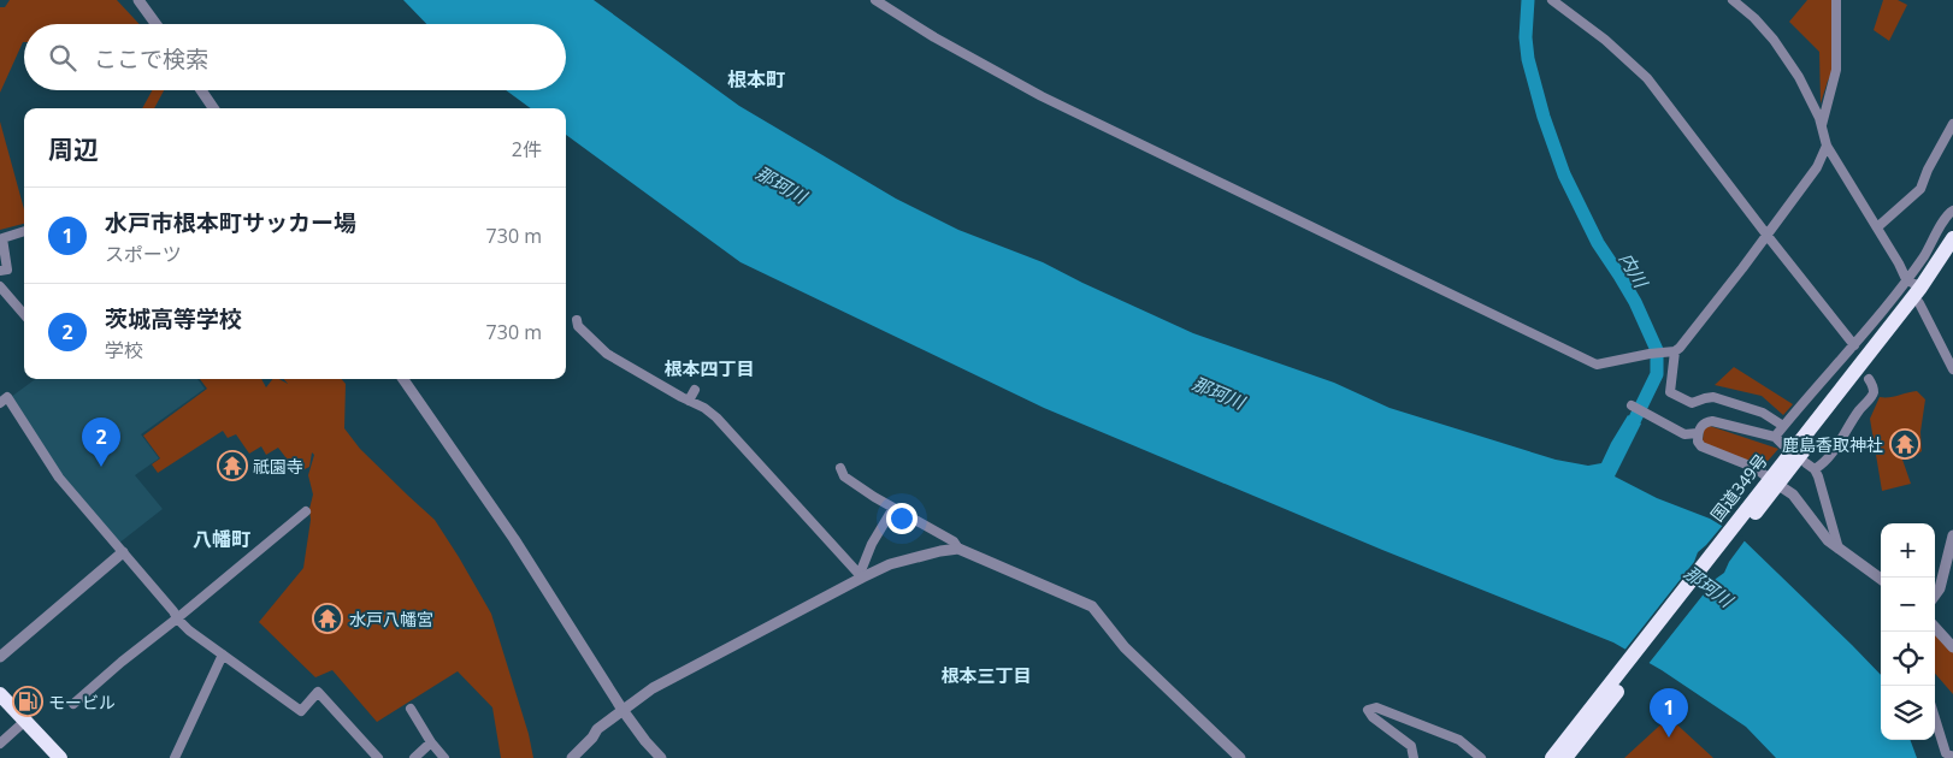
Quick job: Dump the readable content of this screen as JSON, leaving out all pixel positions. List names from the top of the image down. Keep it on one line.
{"streets":{"highway":["国道349号"]},"districts":["根本町","根本四丁目","八幡町","根本三丁目"],"water":["那珂川","内川"],"places":{"temple":["鹿島香取神社","祇園寺","水戸八幡宮"],"fuel station":["モービル"]},"page":{"search":"ここで検索","heading":["周辺","2件"],"list":[{"mark":"1","name":"水戸市根本町サッカー場","note":"スポーツ","value":"730 m"},{"mark":"2","name":"茨城高等学校","note":"学校","value":"730 m"}],"pins":["2","1"],"map_buttons":["+","−"]}}
